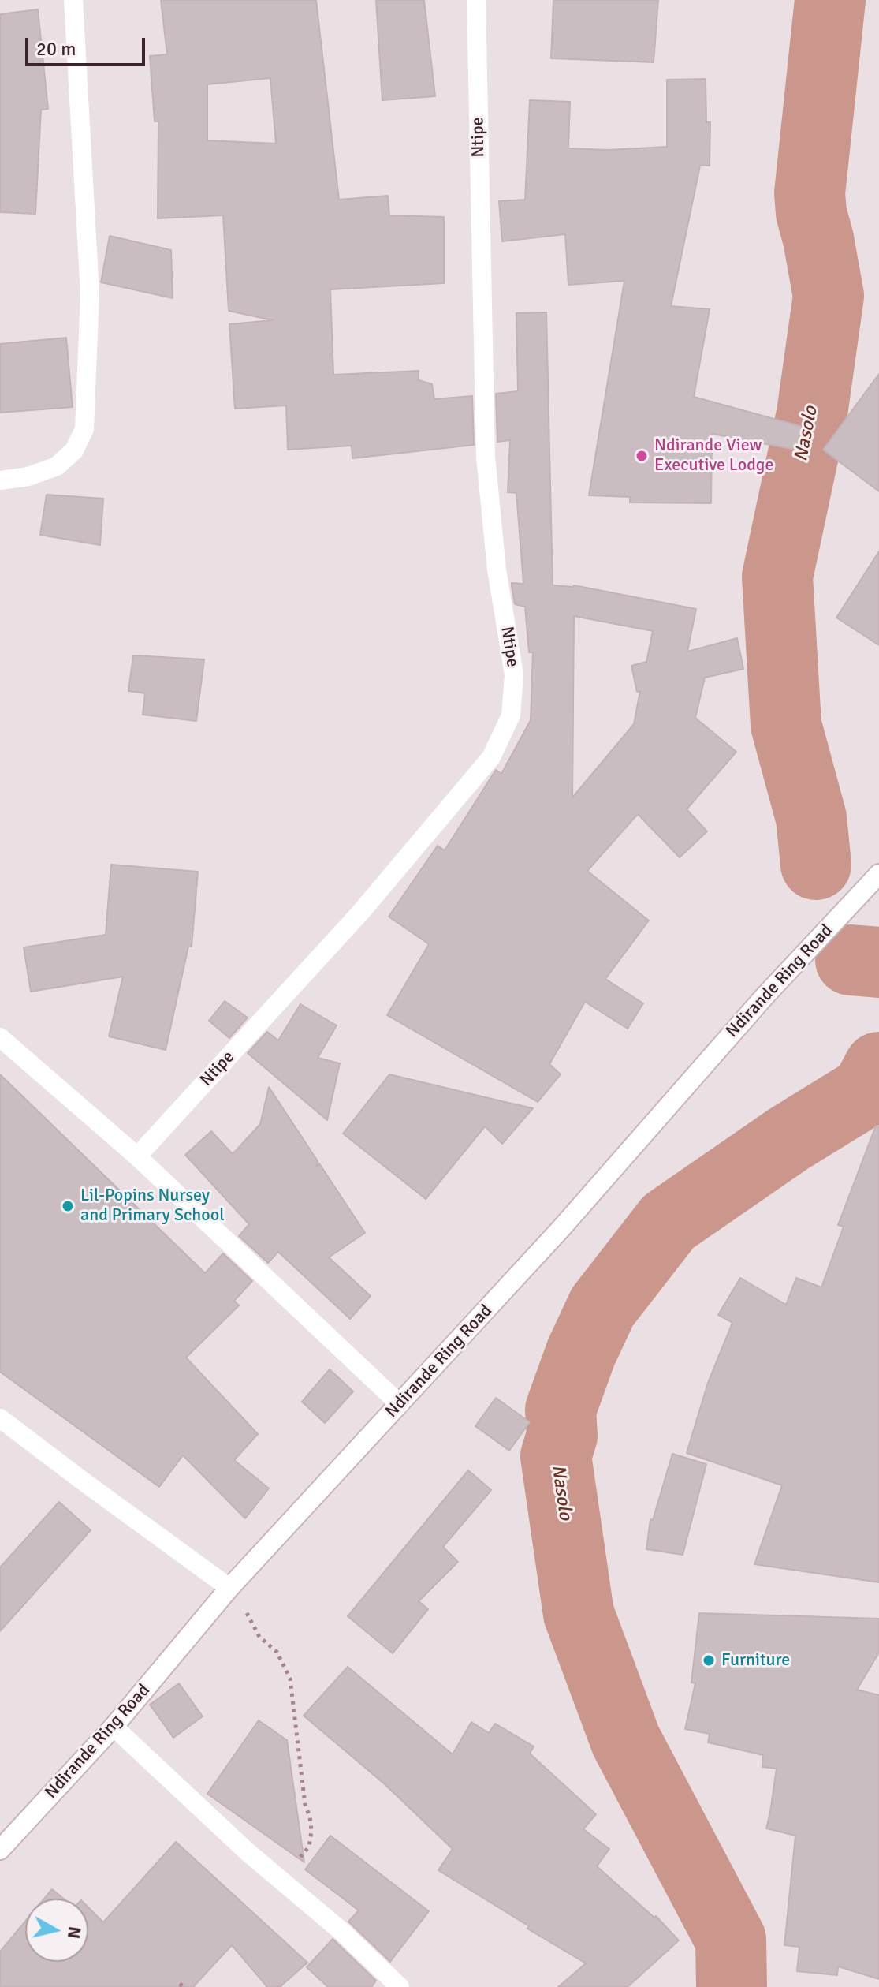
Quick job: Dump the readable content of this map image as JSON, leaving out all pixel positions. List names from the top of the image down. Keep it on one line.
{"streets":{"street":["Ntipe","Ndirande Ring Road"]},"water":["Nasolo"],"places":["Ndirande View Executive Lodge","Lil-Popins Nursey and Primary School","Furniture"],"scale_bar":"20 m","north":"right"}
